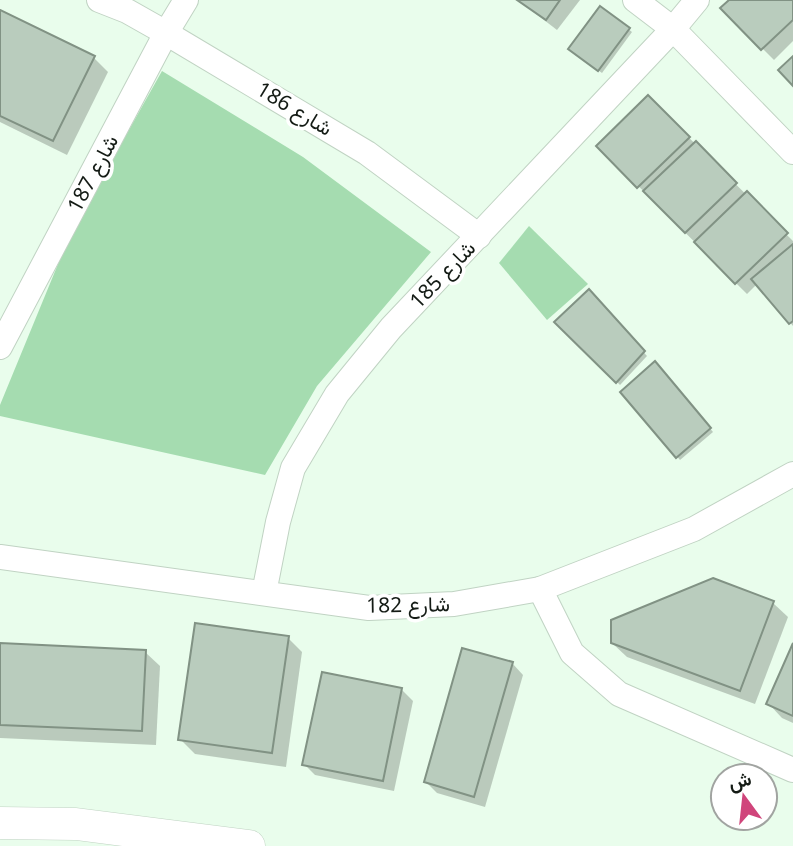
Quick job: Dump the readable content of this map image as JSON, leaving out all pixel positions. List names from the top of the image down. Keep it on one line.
{"streets":{"street":["شارع 186","شارع 187","شارع 185","شارع 182"]},"crossings":[["شارع 186","شارع 187"],["شارع 186","شارع 185"],["شارع 185","شارع 182"]],"north":"top"}
